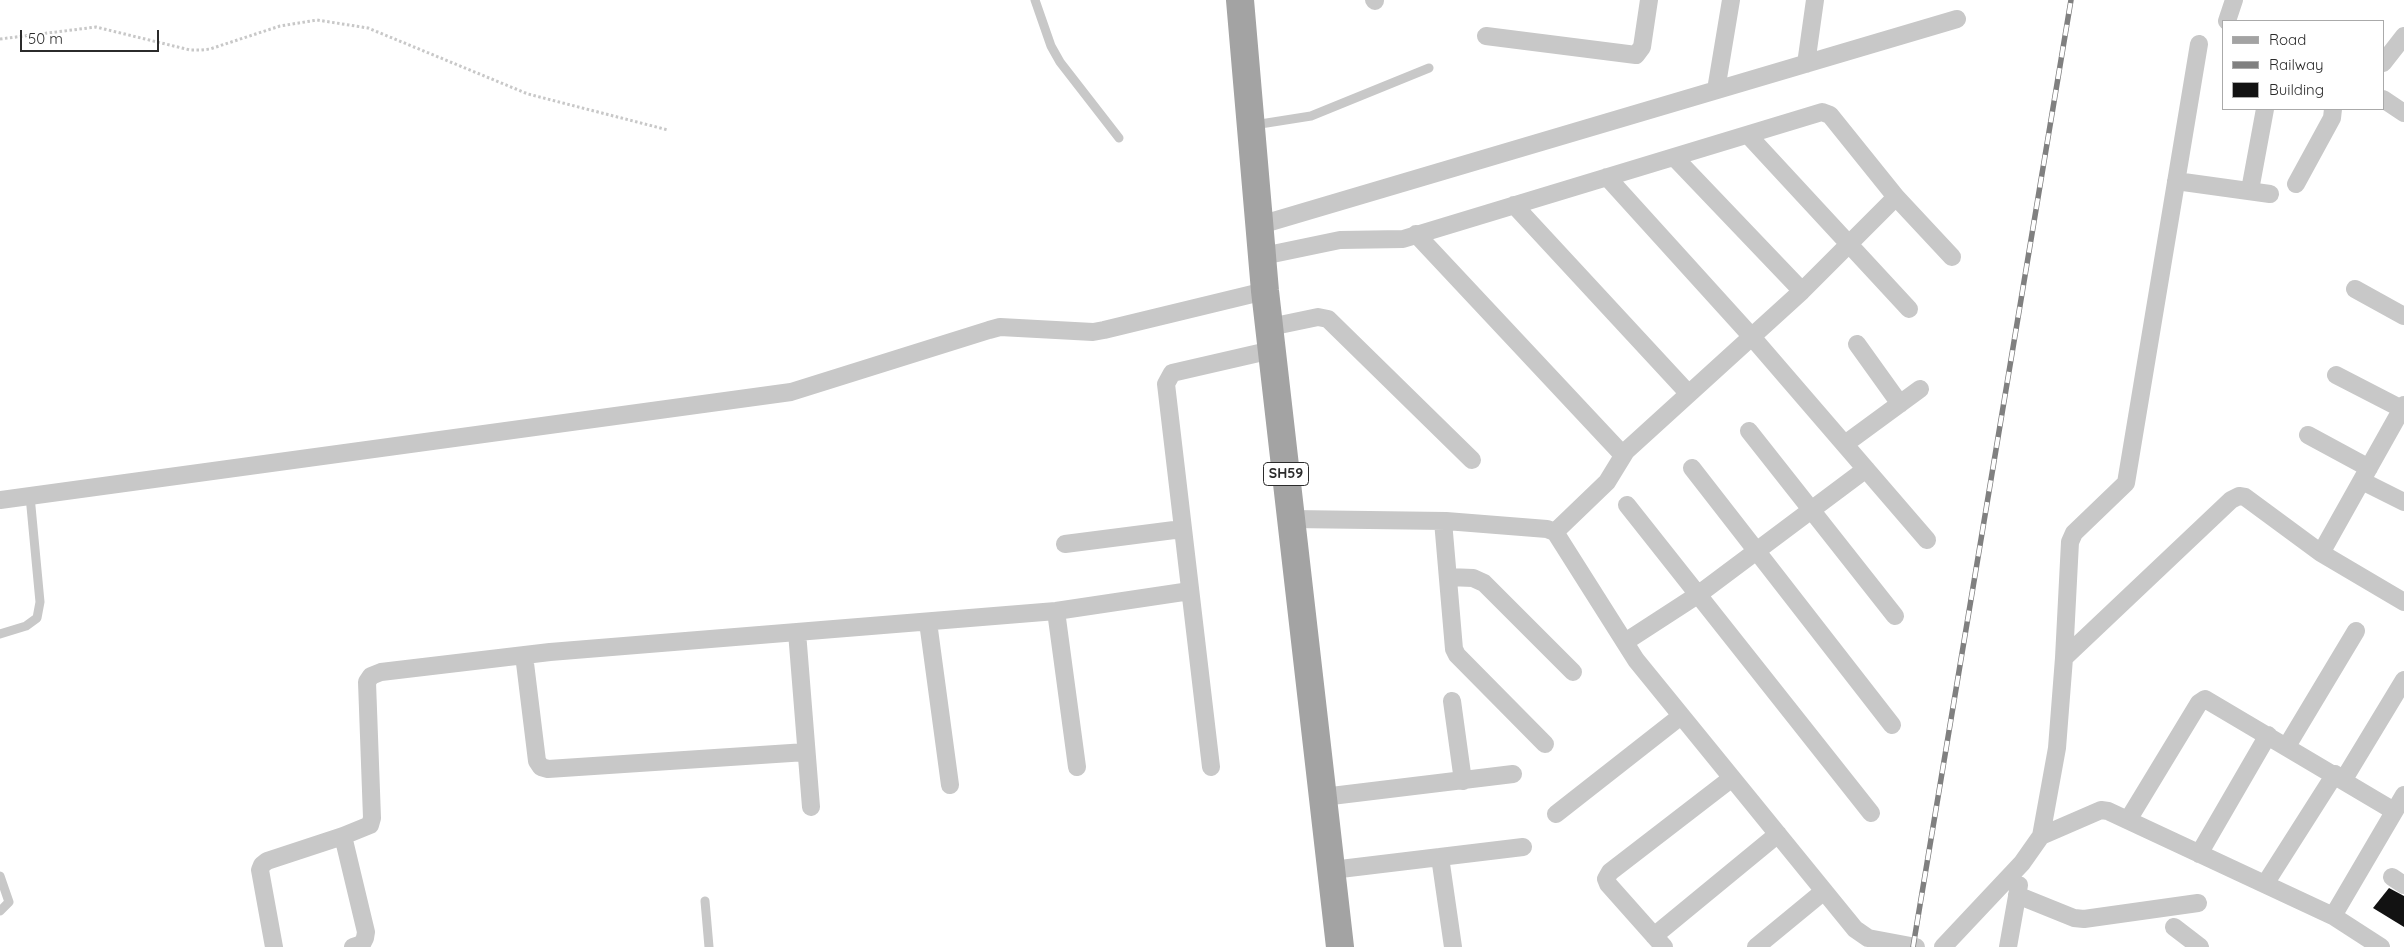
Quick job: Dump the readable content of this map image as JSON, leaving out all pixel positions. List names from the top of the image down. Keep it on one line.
{"streets":{"main road":["SH59"]},"legend":["Road","Railway","Building"],"scale_bar":"50 m"}
